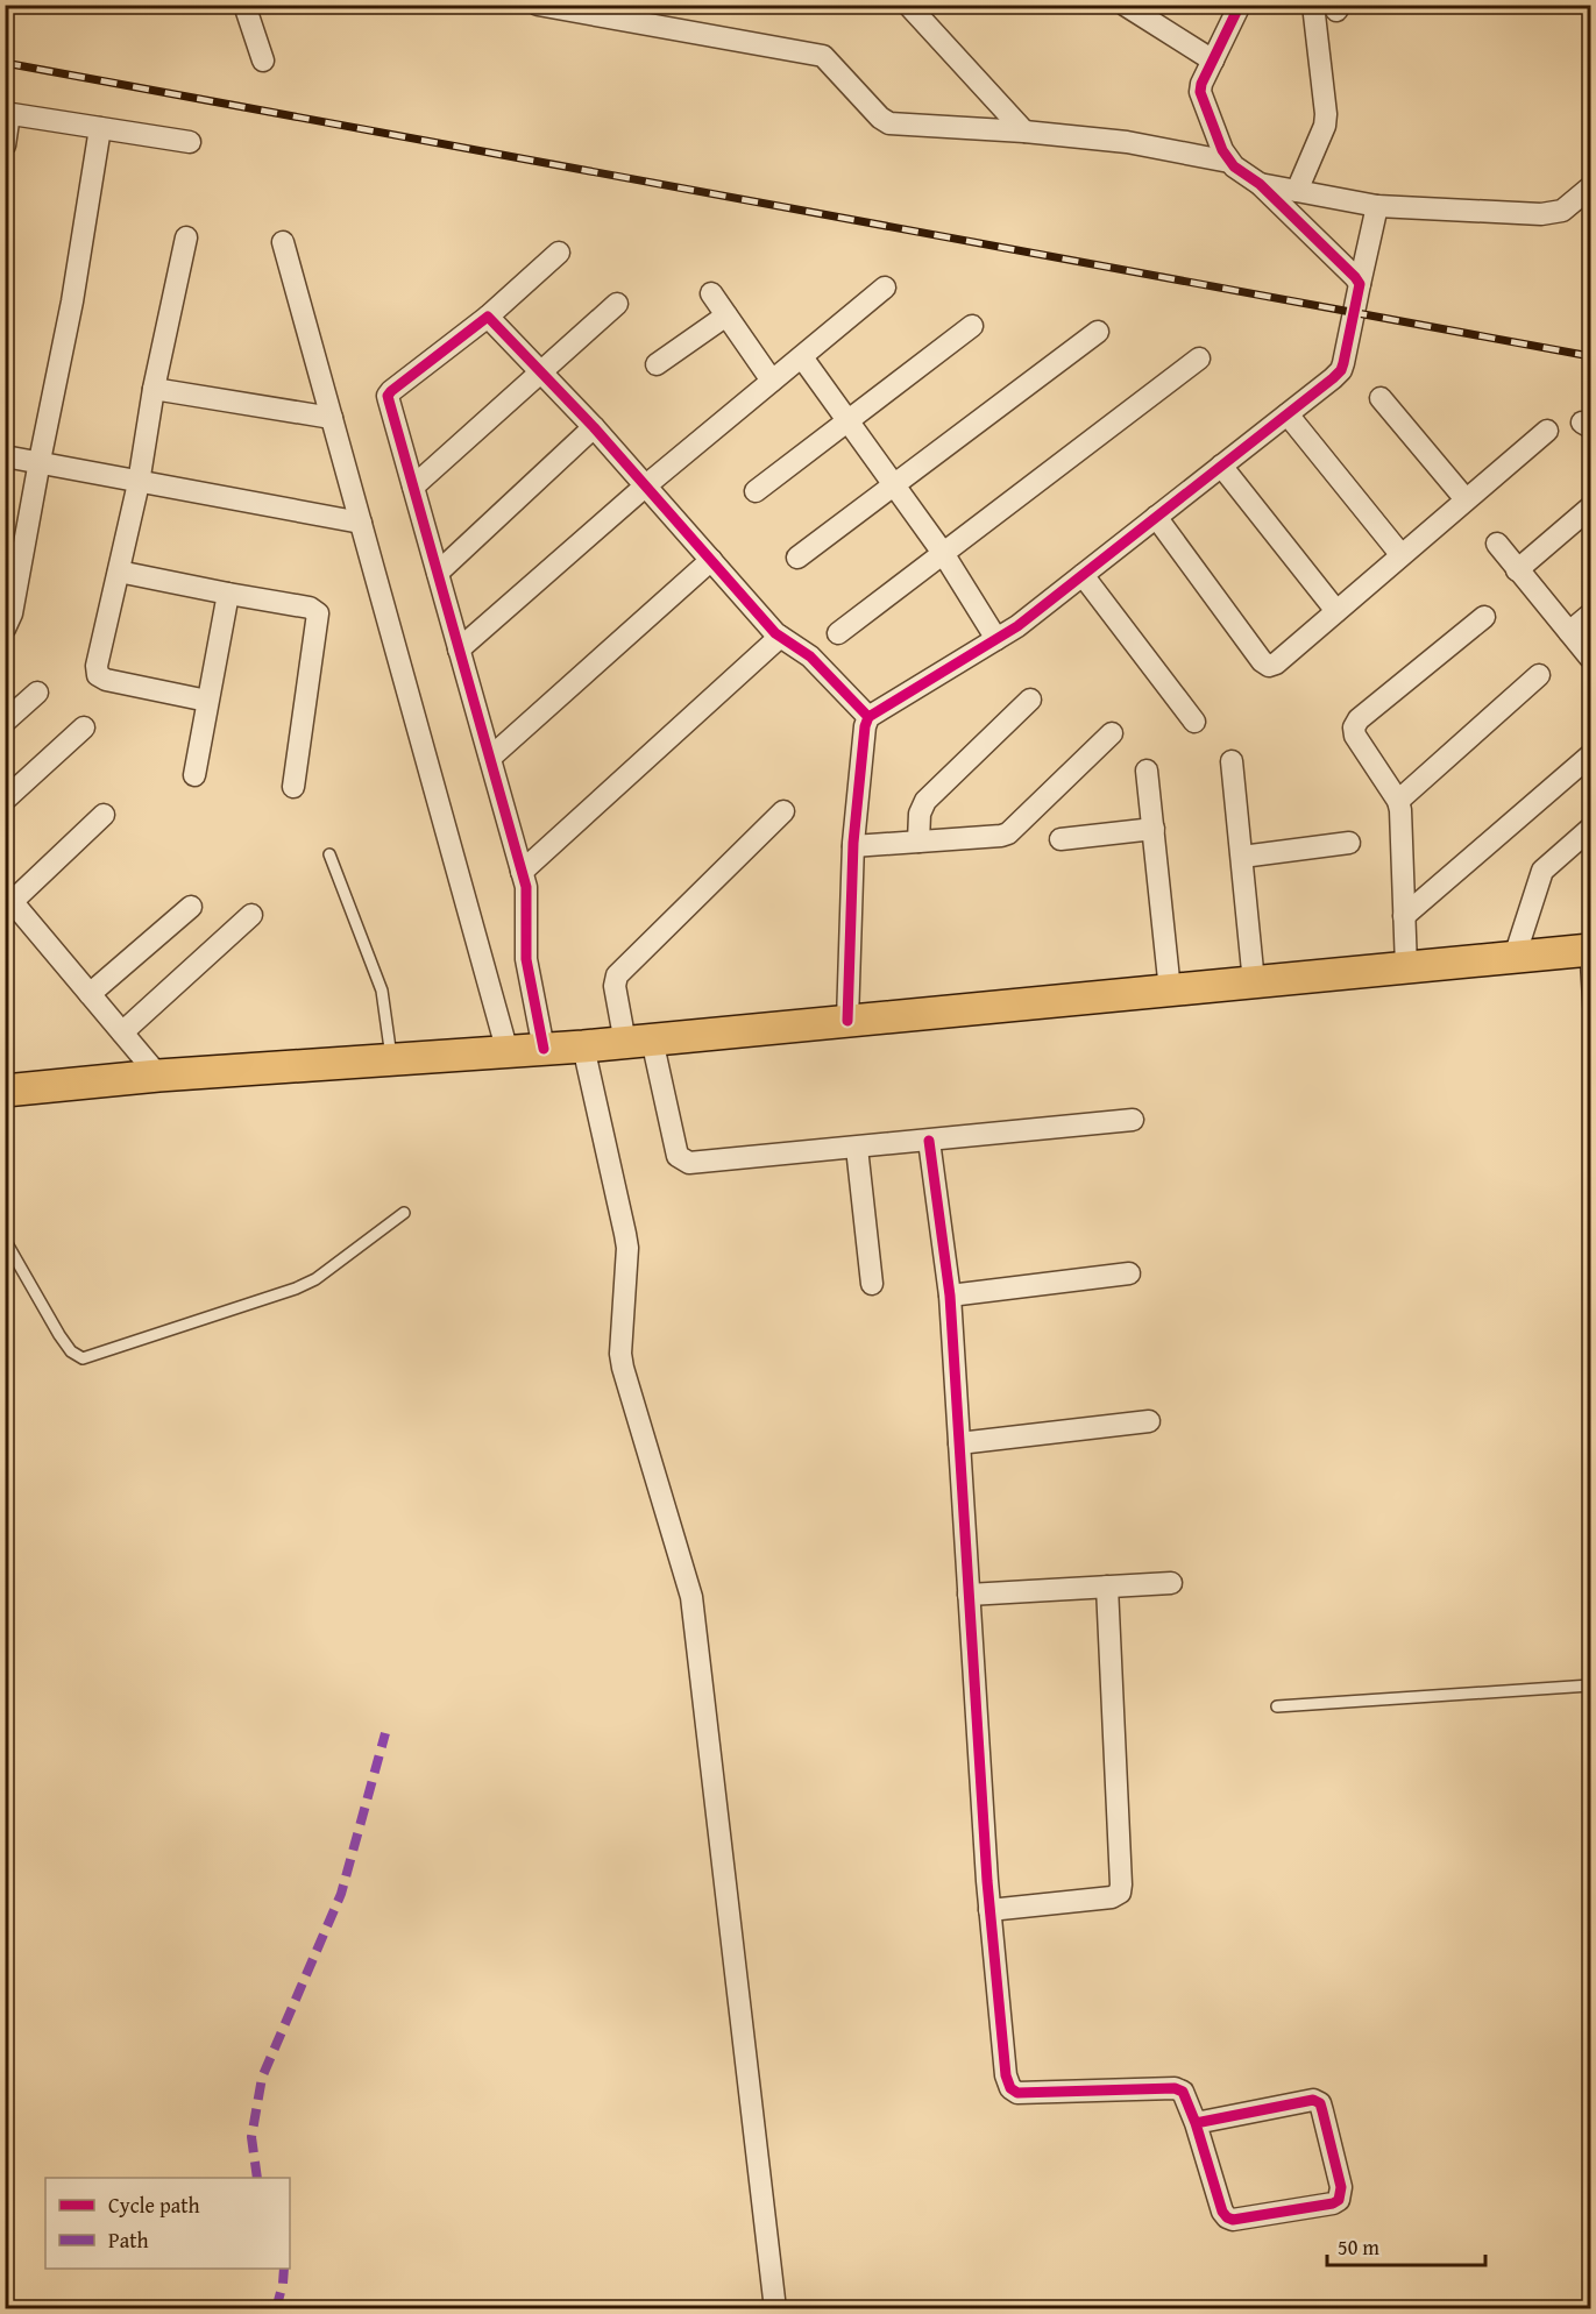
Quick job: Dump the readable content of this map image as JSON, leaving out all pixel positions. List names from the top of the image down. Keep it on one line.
{"legend":["Cycle path","Path"],"scale_bar":"50 m"}
